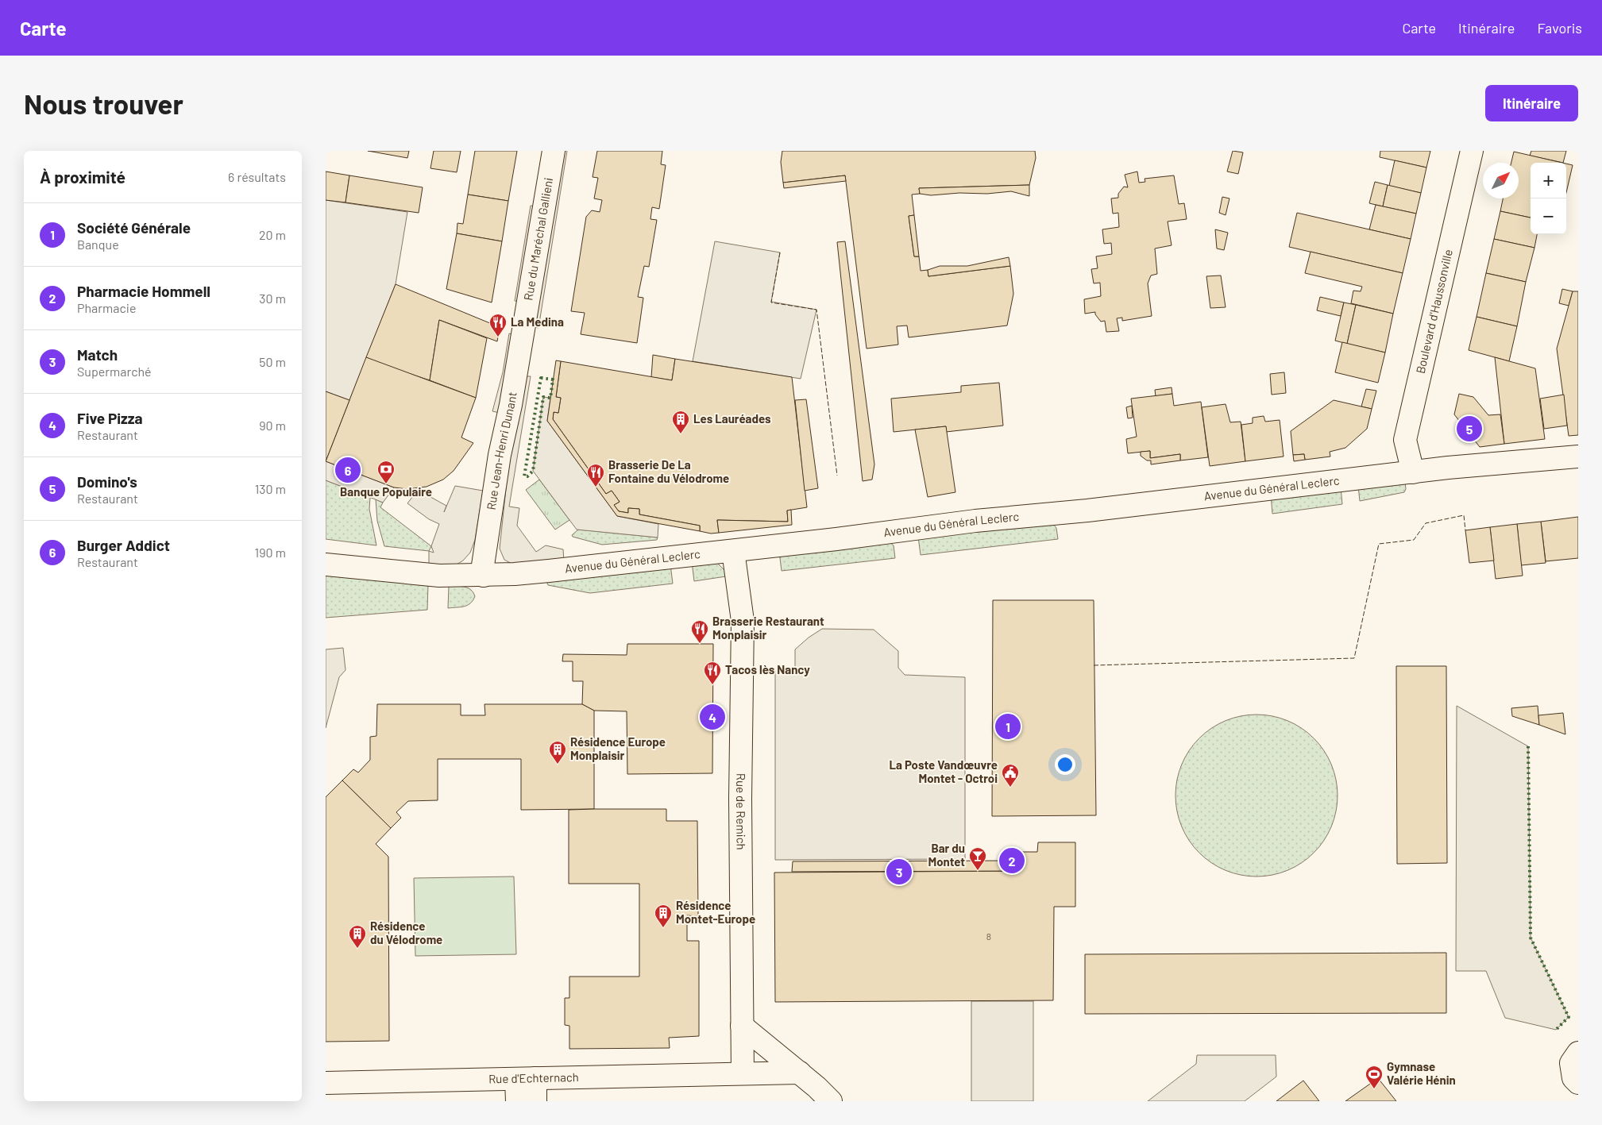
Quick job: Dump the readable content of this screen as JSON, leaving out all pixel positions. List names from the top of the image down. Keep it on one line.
{"streets":{"street":["Rue du Maréchal Gallieni","Boulevard d'Haussonville","Rue Jean-Henri Dunant","Avenue du Général Leclerc","Rue de Remich","Rue d'Echternach"]},"crossings":[["Rue du Maréchal Gallieni","Rue Jean-Henri Dunant"],["Boulevard d'Haussonville","Avenue du Général Leclerc"],["Rue Jean-Henri Dunant","Avenue du Général Leclerc"],["Avenue du Général Leclerc","Rue de Remich"],["Rue de Remich","Rue d'Echternach"]],"places":{"restaurant":["La Medina","Brasserie De La Fontaine du Vélodrome","Brasserie Restaurant Monplaisir","Tacos lès Nancy"],"building":["Les Lauréades","Résidence Europe Monplaisir","Résidence Montet-Europe","Résidence du Vélodrome"],"bank":["Banque Populaire"],"public building":["La Poste Vandœuvre Montet - Octroi"],"bar":["Bar du Montet"],"sports":["Gymnase Valérie Hénin"]},"house_numbers":["8"],"north":"top right","page":{"header":"Carte","nav":["Carte","Itinéraire","Favoris"],"buttons":"Itinéraire","title":"Nous trouver","heading":["À proximité","6 résultats"],"map_buttons":["+","−"],"list":[{"mark":"1","name":"Société Générale","note":"Banque","value":"20 m"},{"mark":"2","name":"Pharmacie Hommell","note":"Pharmacie","value":"30 m"},{"mark":"3","name":"Match","note":"Supermarché","value":"50 m"},{"mark":"4","name":"Five Pizza","note":"Restaurant","value":"90 m"},{"mark":"5","name":"Domino's","note":"Restaurant","value":"130 m"},{"mark":"6","name":"Burger Addict","note":"Restaurant","value":"190 m"}],"pins":["5","6","4","1","2","3"]}}
